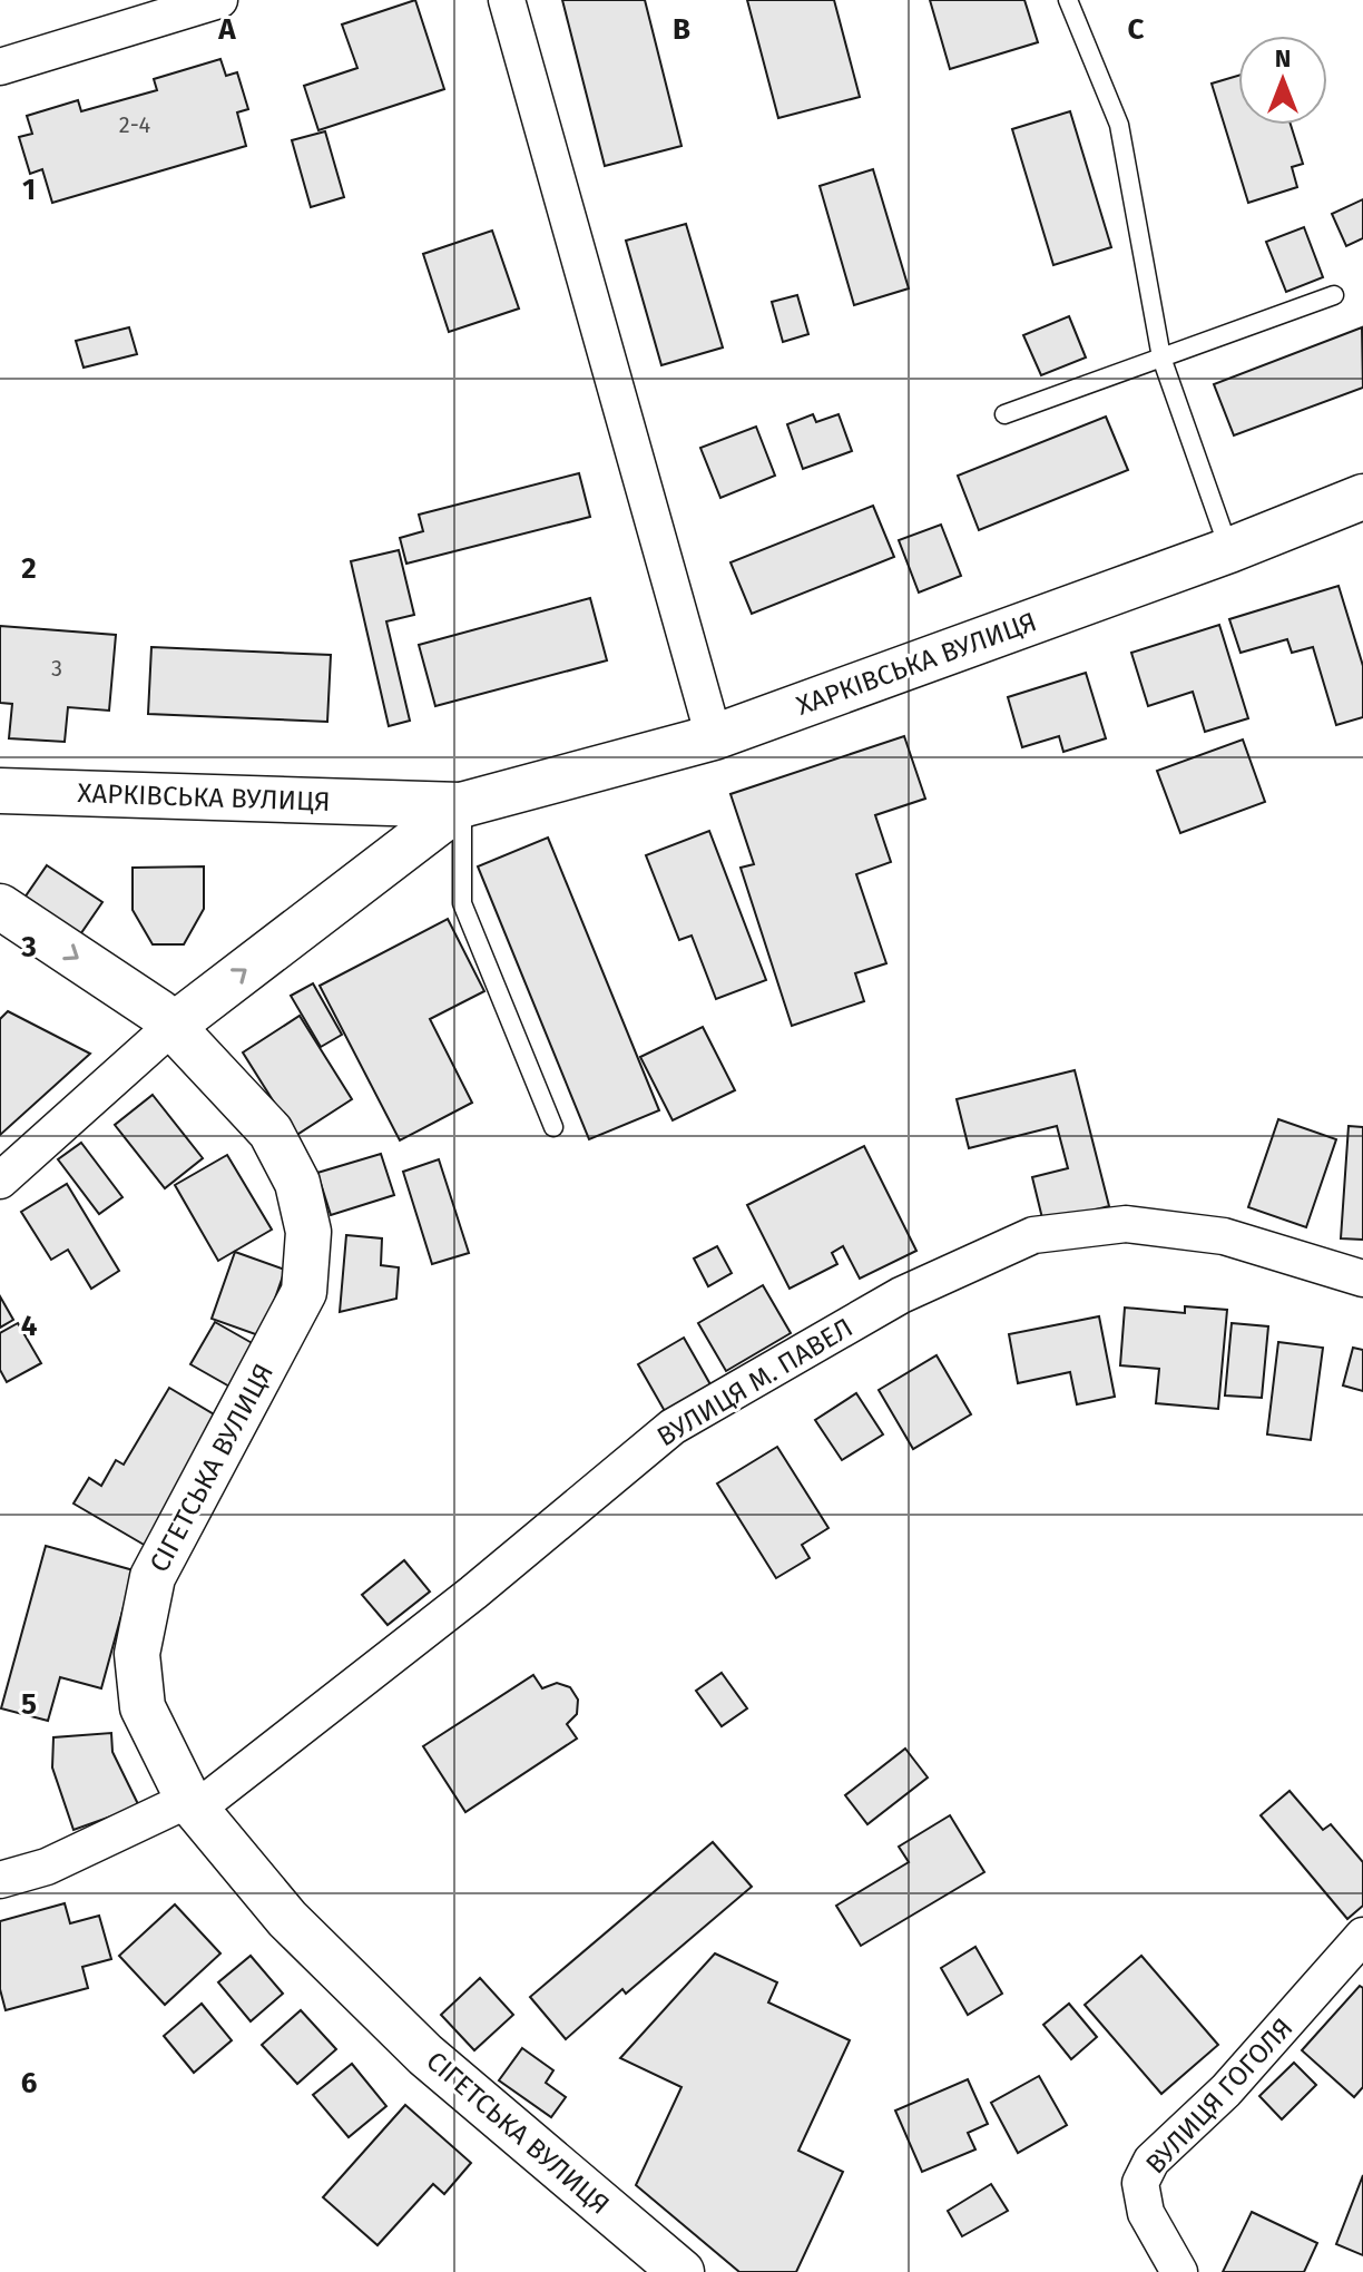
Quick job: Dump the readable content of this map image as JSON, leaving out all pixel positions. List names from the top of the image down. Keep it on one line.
{"streets":{"street":["ХАРКІВСЬКА ВУЛИЦЯ","ВУЛИЦЯ М. ПАВЕЛ","СІГЕТСЬКА ВУЛИЦЯ","ВУЛИЦЯ ГОГОЛЯ"]},"crossings":[["ХАРКІВСЬКА ВУЛИЦЯ","СІГЕТСЬКА ВУЛИЦЯ"],["ВУЛИЦЯ М. ПАВЕЛ","СІГЕТСЬКА ВУЛИЦЯ"]],"house_numbers":["2-4","3"],"north":"top","grid":{"columns":["A","B","C"],"rows":["1","2","3","4","5","6"]}}
